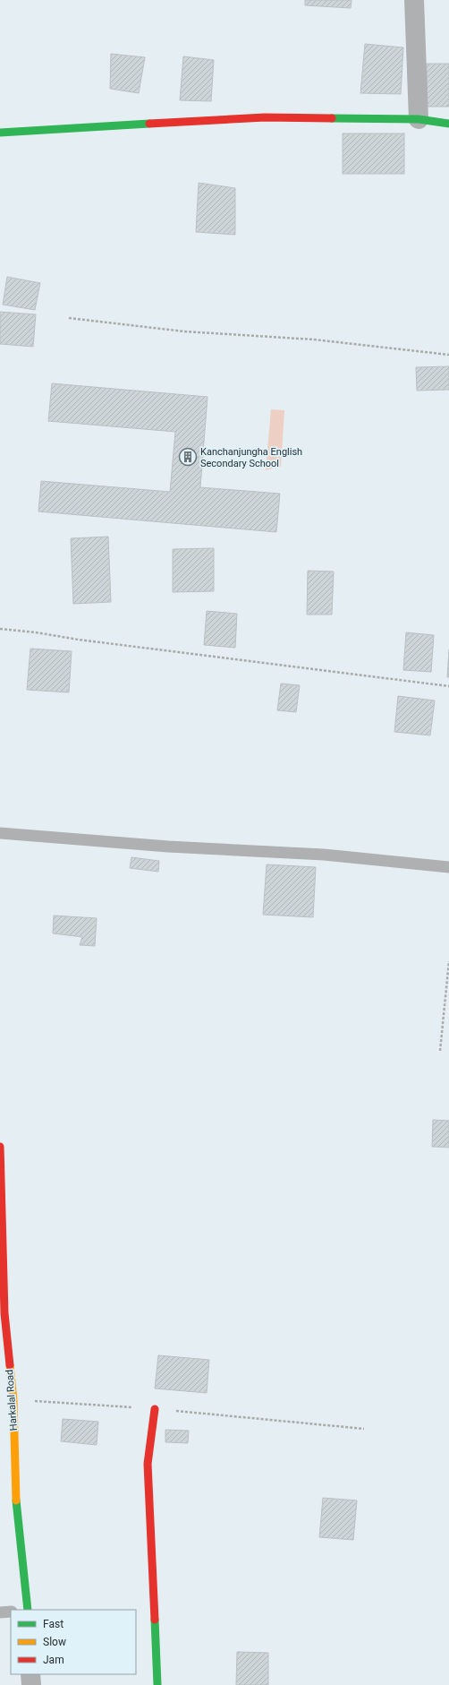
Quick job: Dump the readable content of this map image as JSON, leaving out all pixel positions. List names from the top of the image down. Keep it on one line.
{"streets":{"street":["Harkalal Road"]},"places":{"building":["Kanchanjungha English Secondary School"]},"legend":["Fast","Slow","Jam"]}
